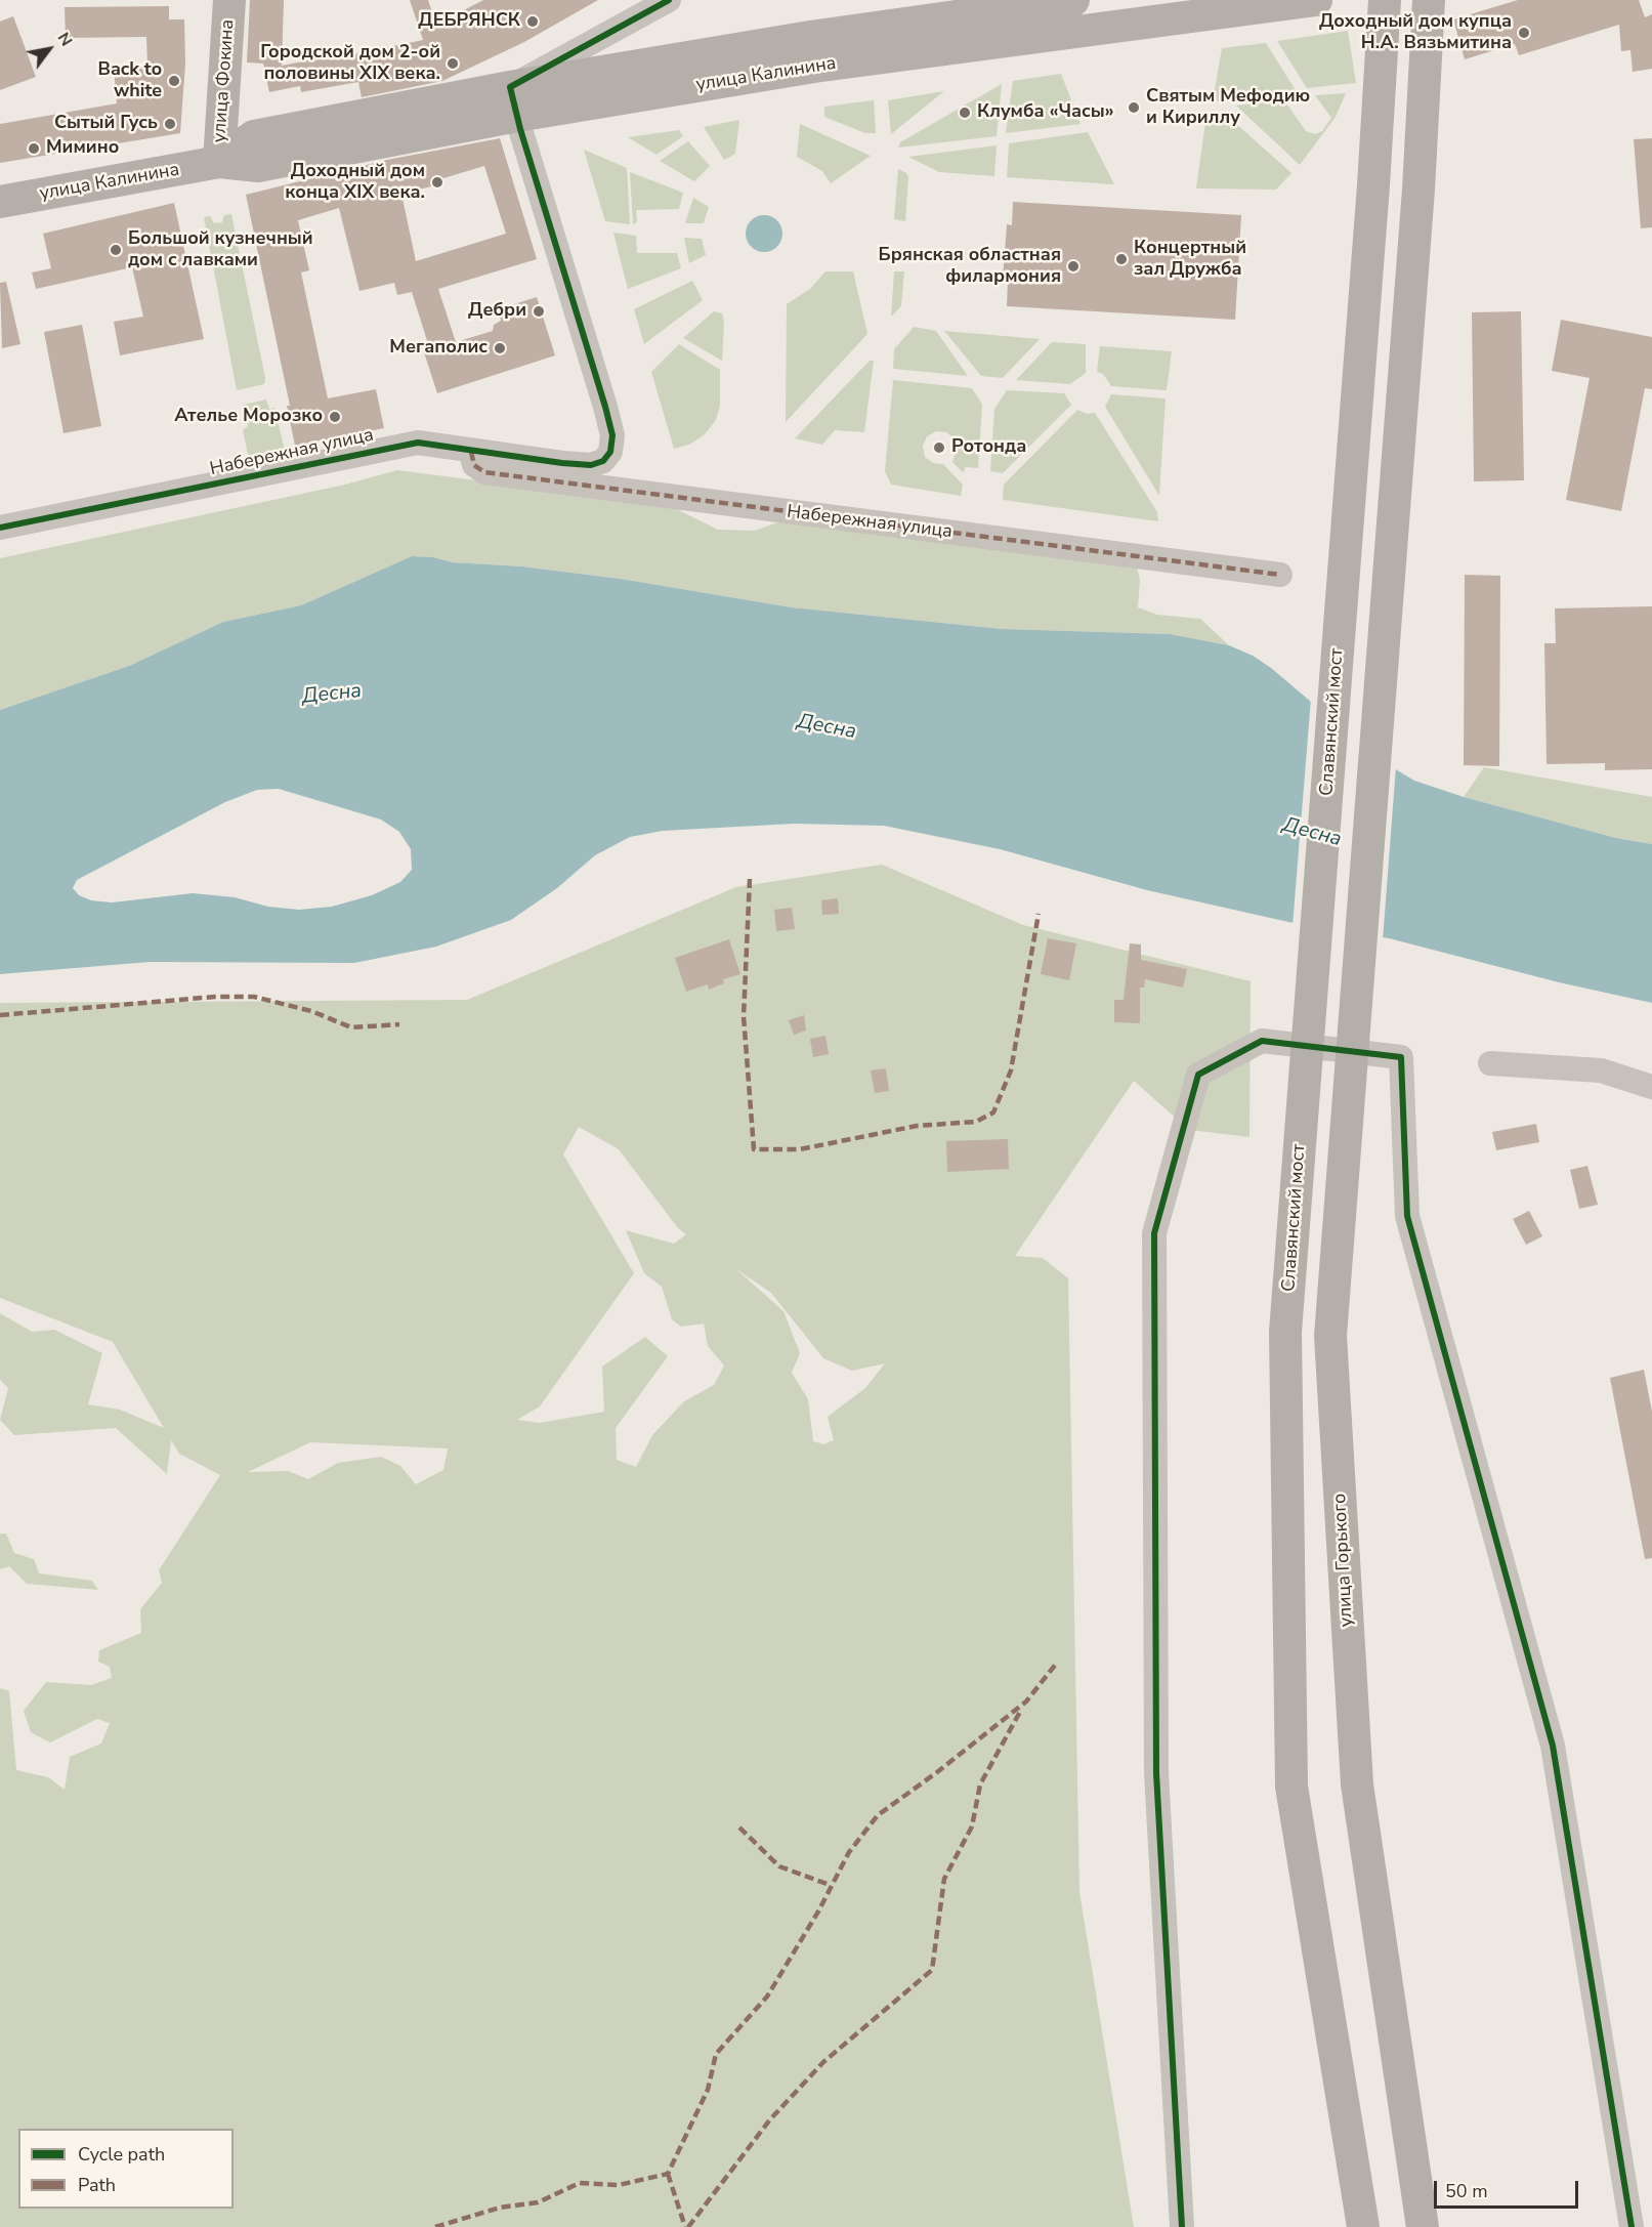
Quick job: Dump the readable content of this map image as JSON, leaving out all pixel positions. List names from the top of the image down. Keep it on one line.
{"streets":{"main road":["улица Калинина","улица Фокина","Славянский мост","улица Горького"],"street":["Набережная улица"]},"crossings":[["улица Калинина","улица Фокина"],["улица Калинина","Набережная улица"]],"water":["Десна"],"places":["ДЕБРЯНСК","Доходный дом купца Н.А. Вязьмитина","Городской дом 2-ой половины XIX века.","Back to white","Святым Мефодию и Кириллу","Клумба «Часы»","Сытый Гусь","Мимино","Доходный дом конца XIX века.","Большой кузнечный дом с лавками","Концертный зал Дружба","Брянская областная филармония","Дебри","Мегаполис","Ателье Морозко","Ротонда"],"legend":["Cycle path","Path"],"scale_bar":"50 m","north":"top right"}
